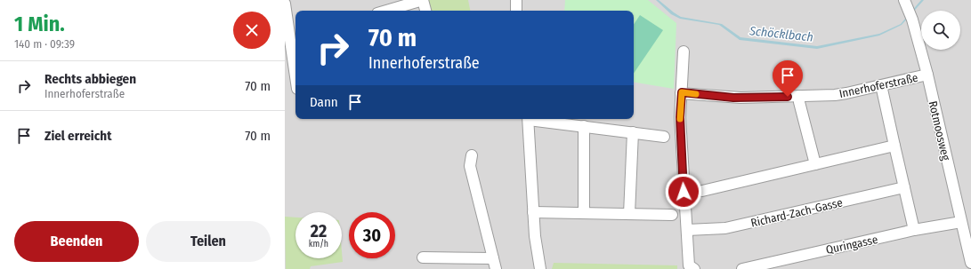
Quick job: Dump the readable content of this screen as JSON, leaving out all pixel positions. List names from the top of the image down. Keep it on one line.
{"streets":{"street":["Innerhoferstraße","Rotmoosweg","Richard-Zach-Gasse","Quringasse"]},"crossings":[["Innerhoferstraße","Rotmoosweg"],["Rotmoosweg","Quringasse"]],"water":["Schöcklbach"],"page":{"heading":["1 Min.","140 m · 09:39"],"turn":["70 m","Innerhoferstraße"],"list":[{"name":"Rechts abbiegen","note":"Innerhoferstraße","value":"70 m"},{"name":"Ziel erreicht","value":"70 m"}],"then":"Dann","speed":"22 km/h","limit":"30","buttons":["Beenden","Teilen"]}}
